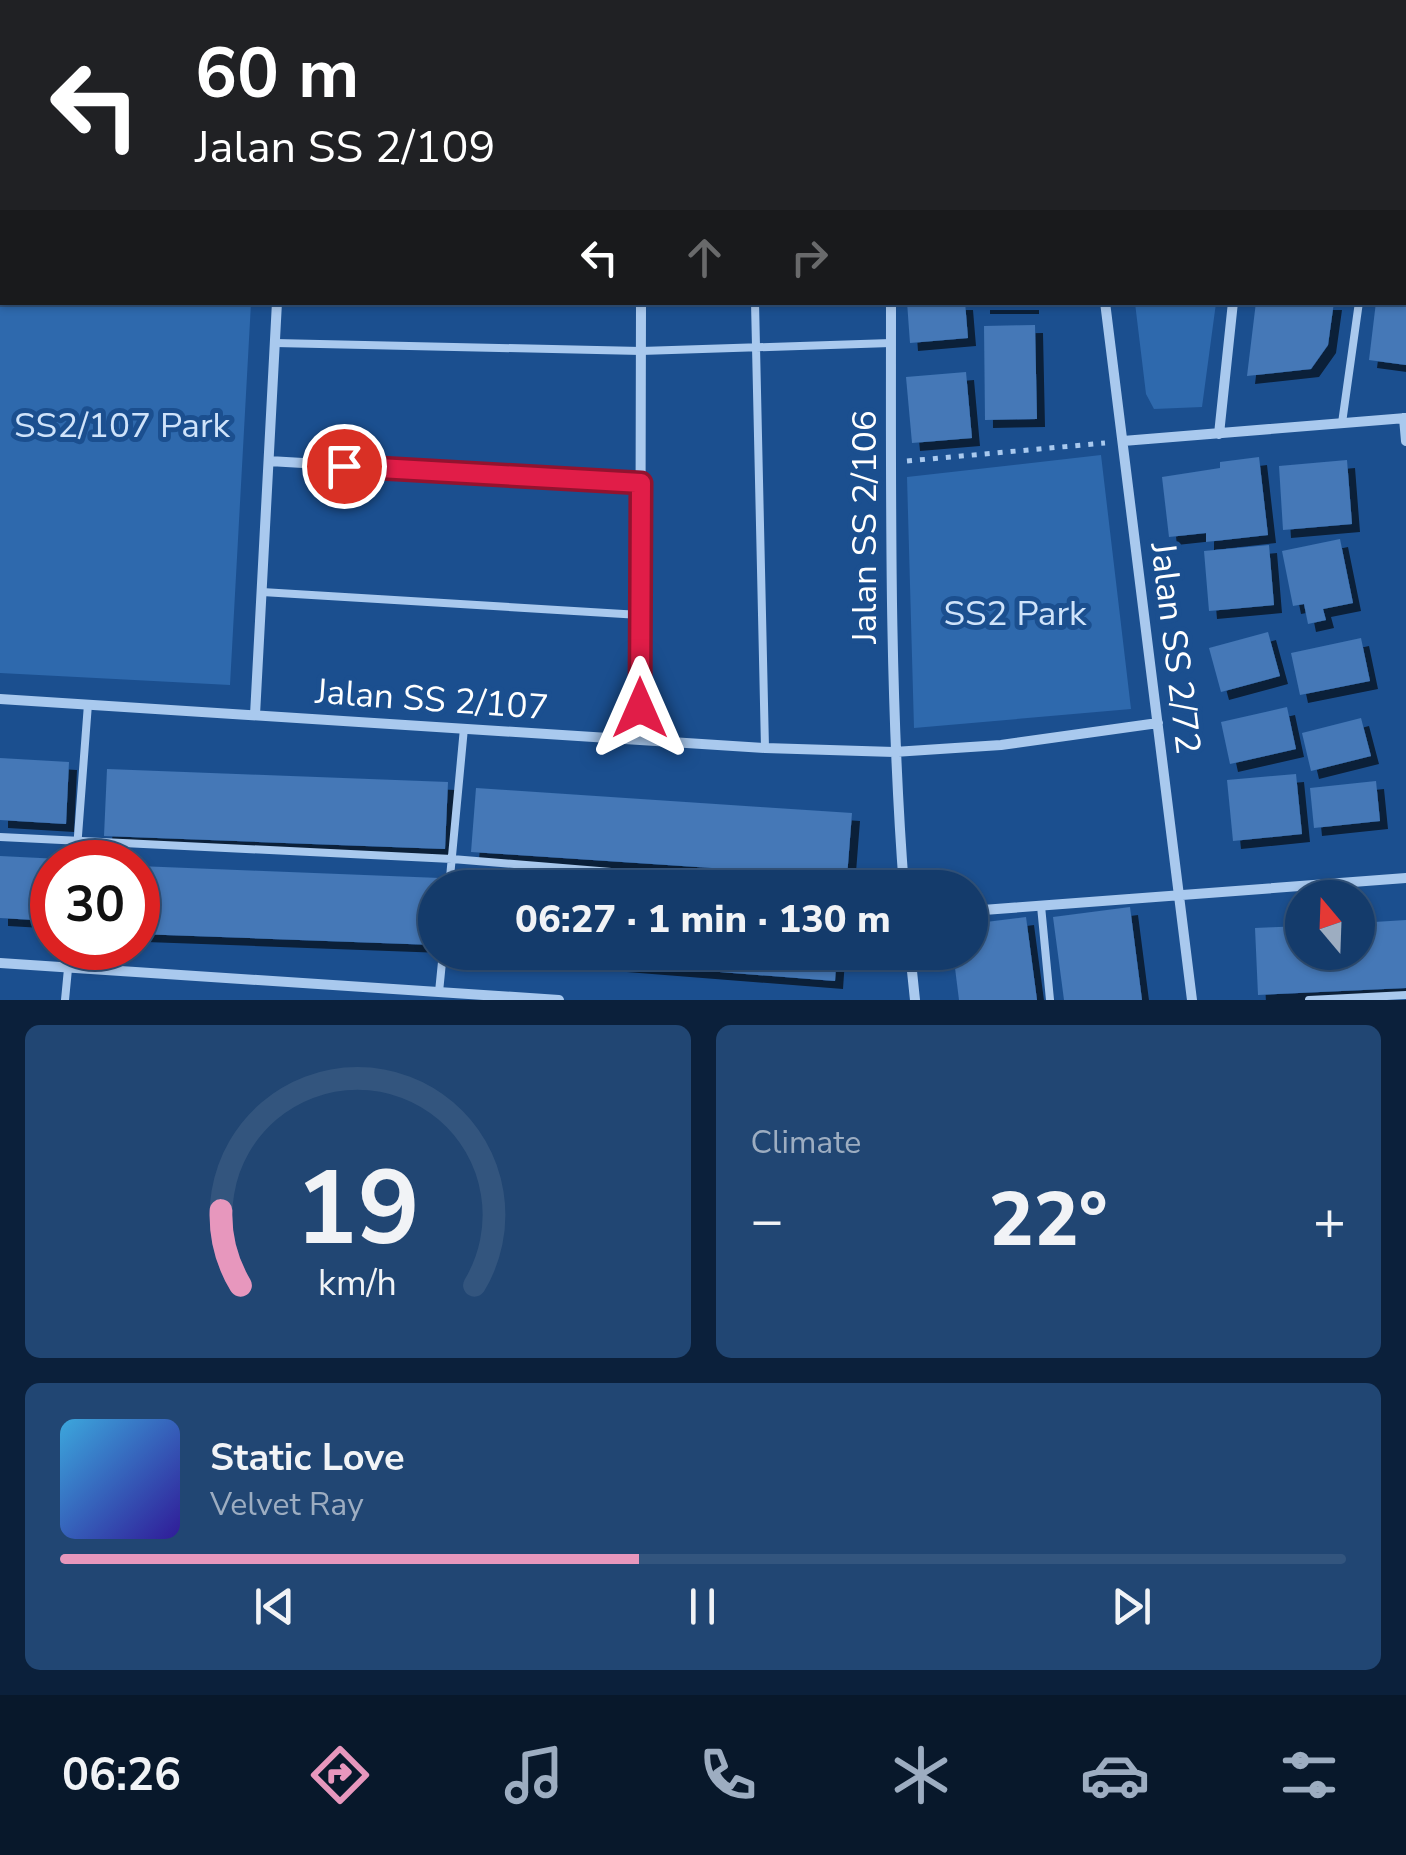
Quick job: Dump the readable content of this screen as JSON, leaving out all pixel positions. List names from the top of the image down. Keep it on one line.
{"streets":{"street":["Jalan SS 2/106","Jalan SS 2/72","Jalan SS 2/107"]},"crossings":[["Jalan SS 2/106","Jalan SS 2/107"],["Jalan SS 2/72","Jalan SS 2/107"]],"parks":["SS2/107 Park","SS2 Park"],"north":"top","page":{"turn":["60 m","Jalan SS 2/109"],"limit":"30","trip":"06:27 · 1 min · 130 m","tile":"Climate","heat":["−","22°","+"],"song":["Static Love","Velvet Ray"],"tabs":"06:26","gauge":["19","km/h"]}}
